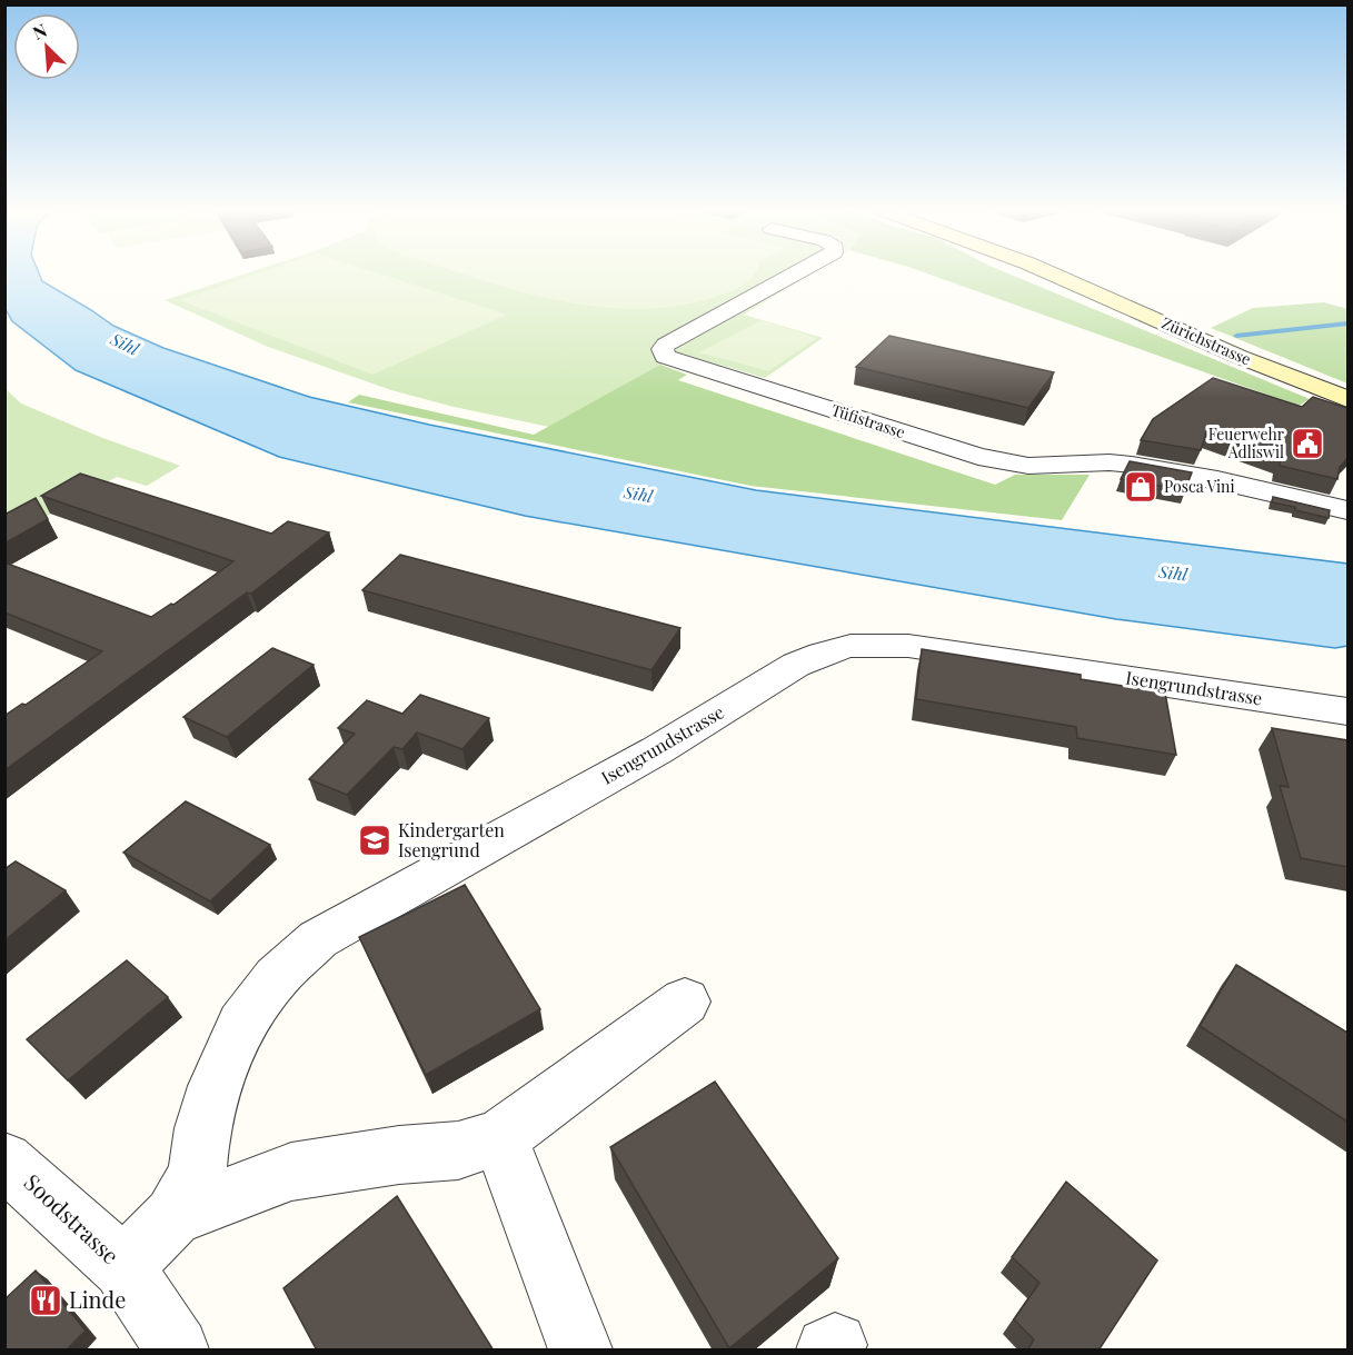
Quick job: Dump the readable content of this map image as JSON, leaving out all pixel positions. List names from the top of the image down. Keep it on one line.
{"streets":{"main road":["Zürichstrasse"],"street":["Tüfistrasse","Isengrundstrasse","Soodstrasse"]},"crossings":[["Isengrundstrasse","Soodstrasse"]],"water":["Sihl"],"places":{"public building":["Feuerwehr Adliswil"],"shop":["Posca Vini"],"school or university":["Kindergarten Isengrund"],"restaurant":["Linde"]},"north":"top left"}
